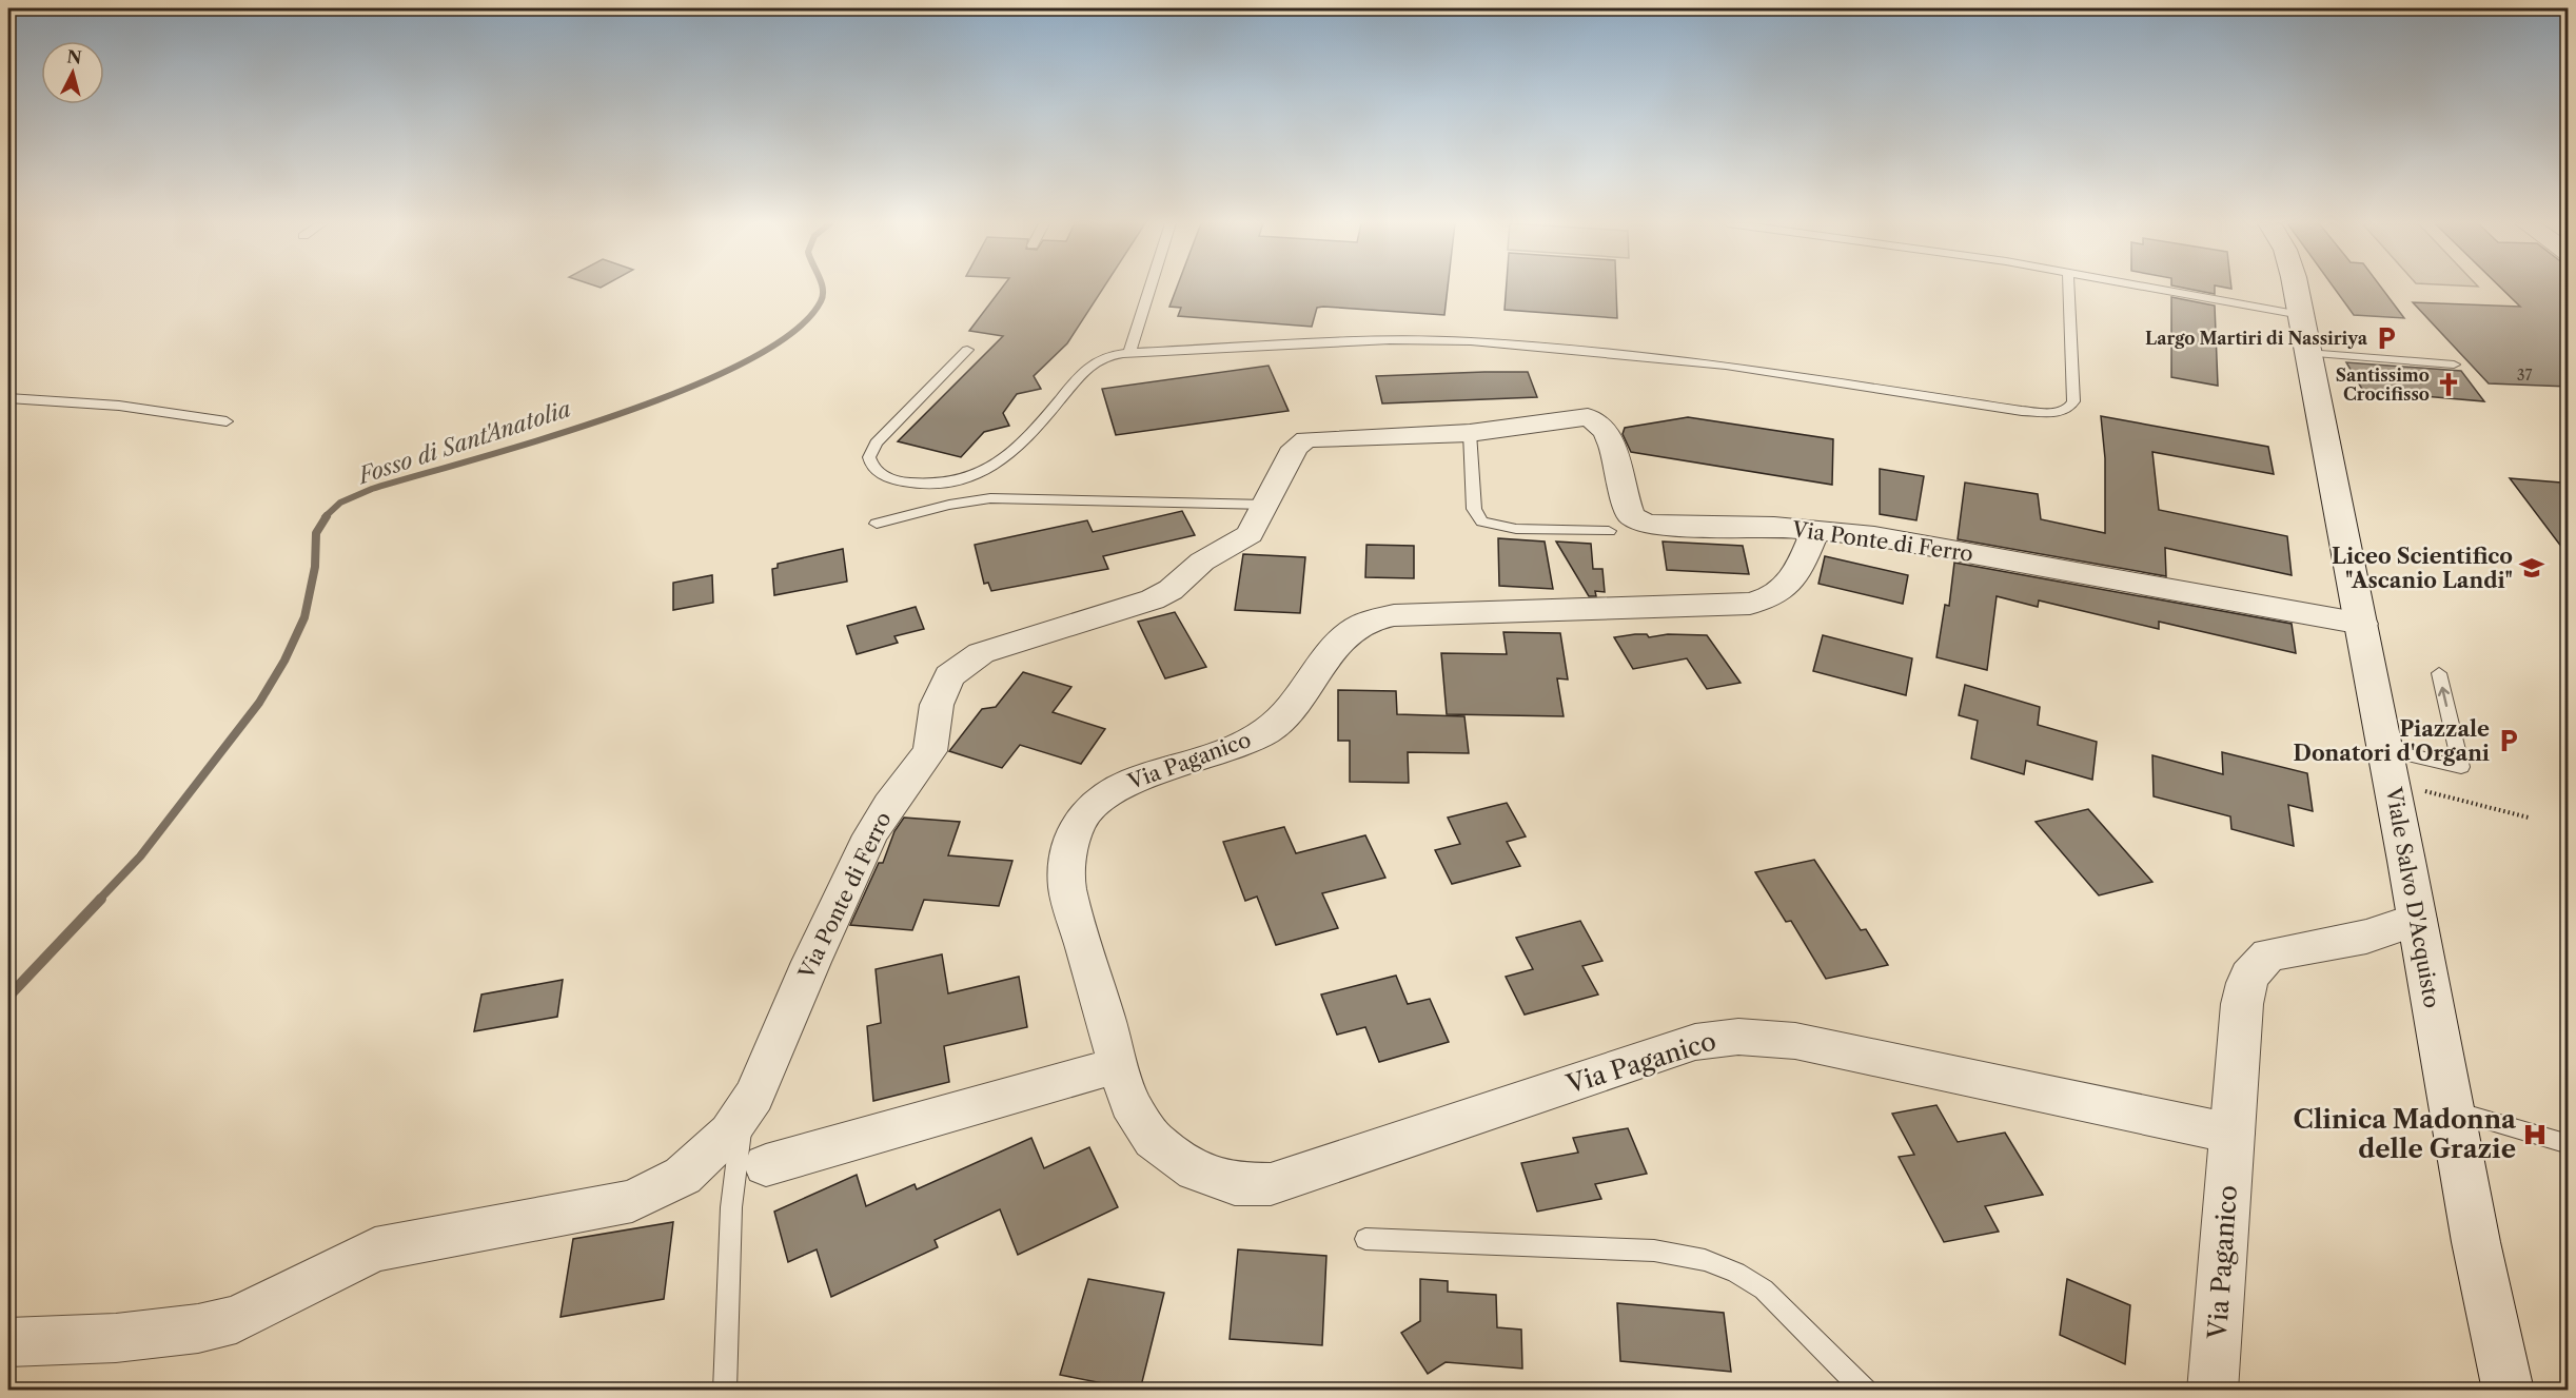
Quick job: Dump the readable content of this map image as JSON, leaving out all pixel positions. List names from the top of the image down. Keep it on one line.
{"streets":{"main road":["Via Paganico","Viale Salvo D'Acquisto"],"street":["Via Ponte di Ferro"]},"crossings":[["Via Ponte di Ferro","Via Paganico"],["Via Ponte di Ferro","Viale Salvo D'Acquisto"],["Via Paganico","Viale Salvo D'Acquisto"]],"water":["Fosso di Sant'Anatolia"],"places":{"parking":["Largo Martiri di Nassiriya","Piazzale Donatori d'Organi"],"church":["Santissimo Crocifisso"],"school or university":["Liceo Scientifico \"Ascanio Landi\""],"hospital":["Clinica Madonna delle Grazie"]},"house_numbers":["37"],"north":"top"}
